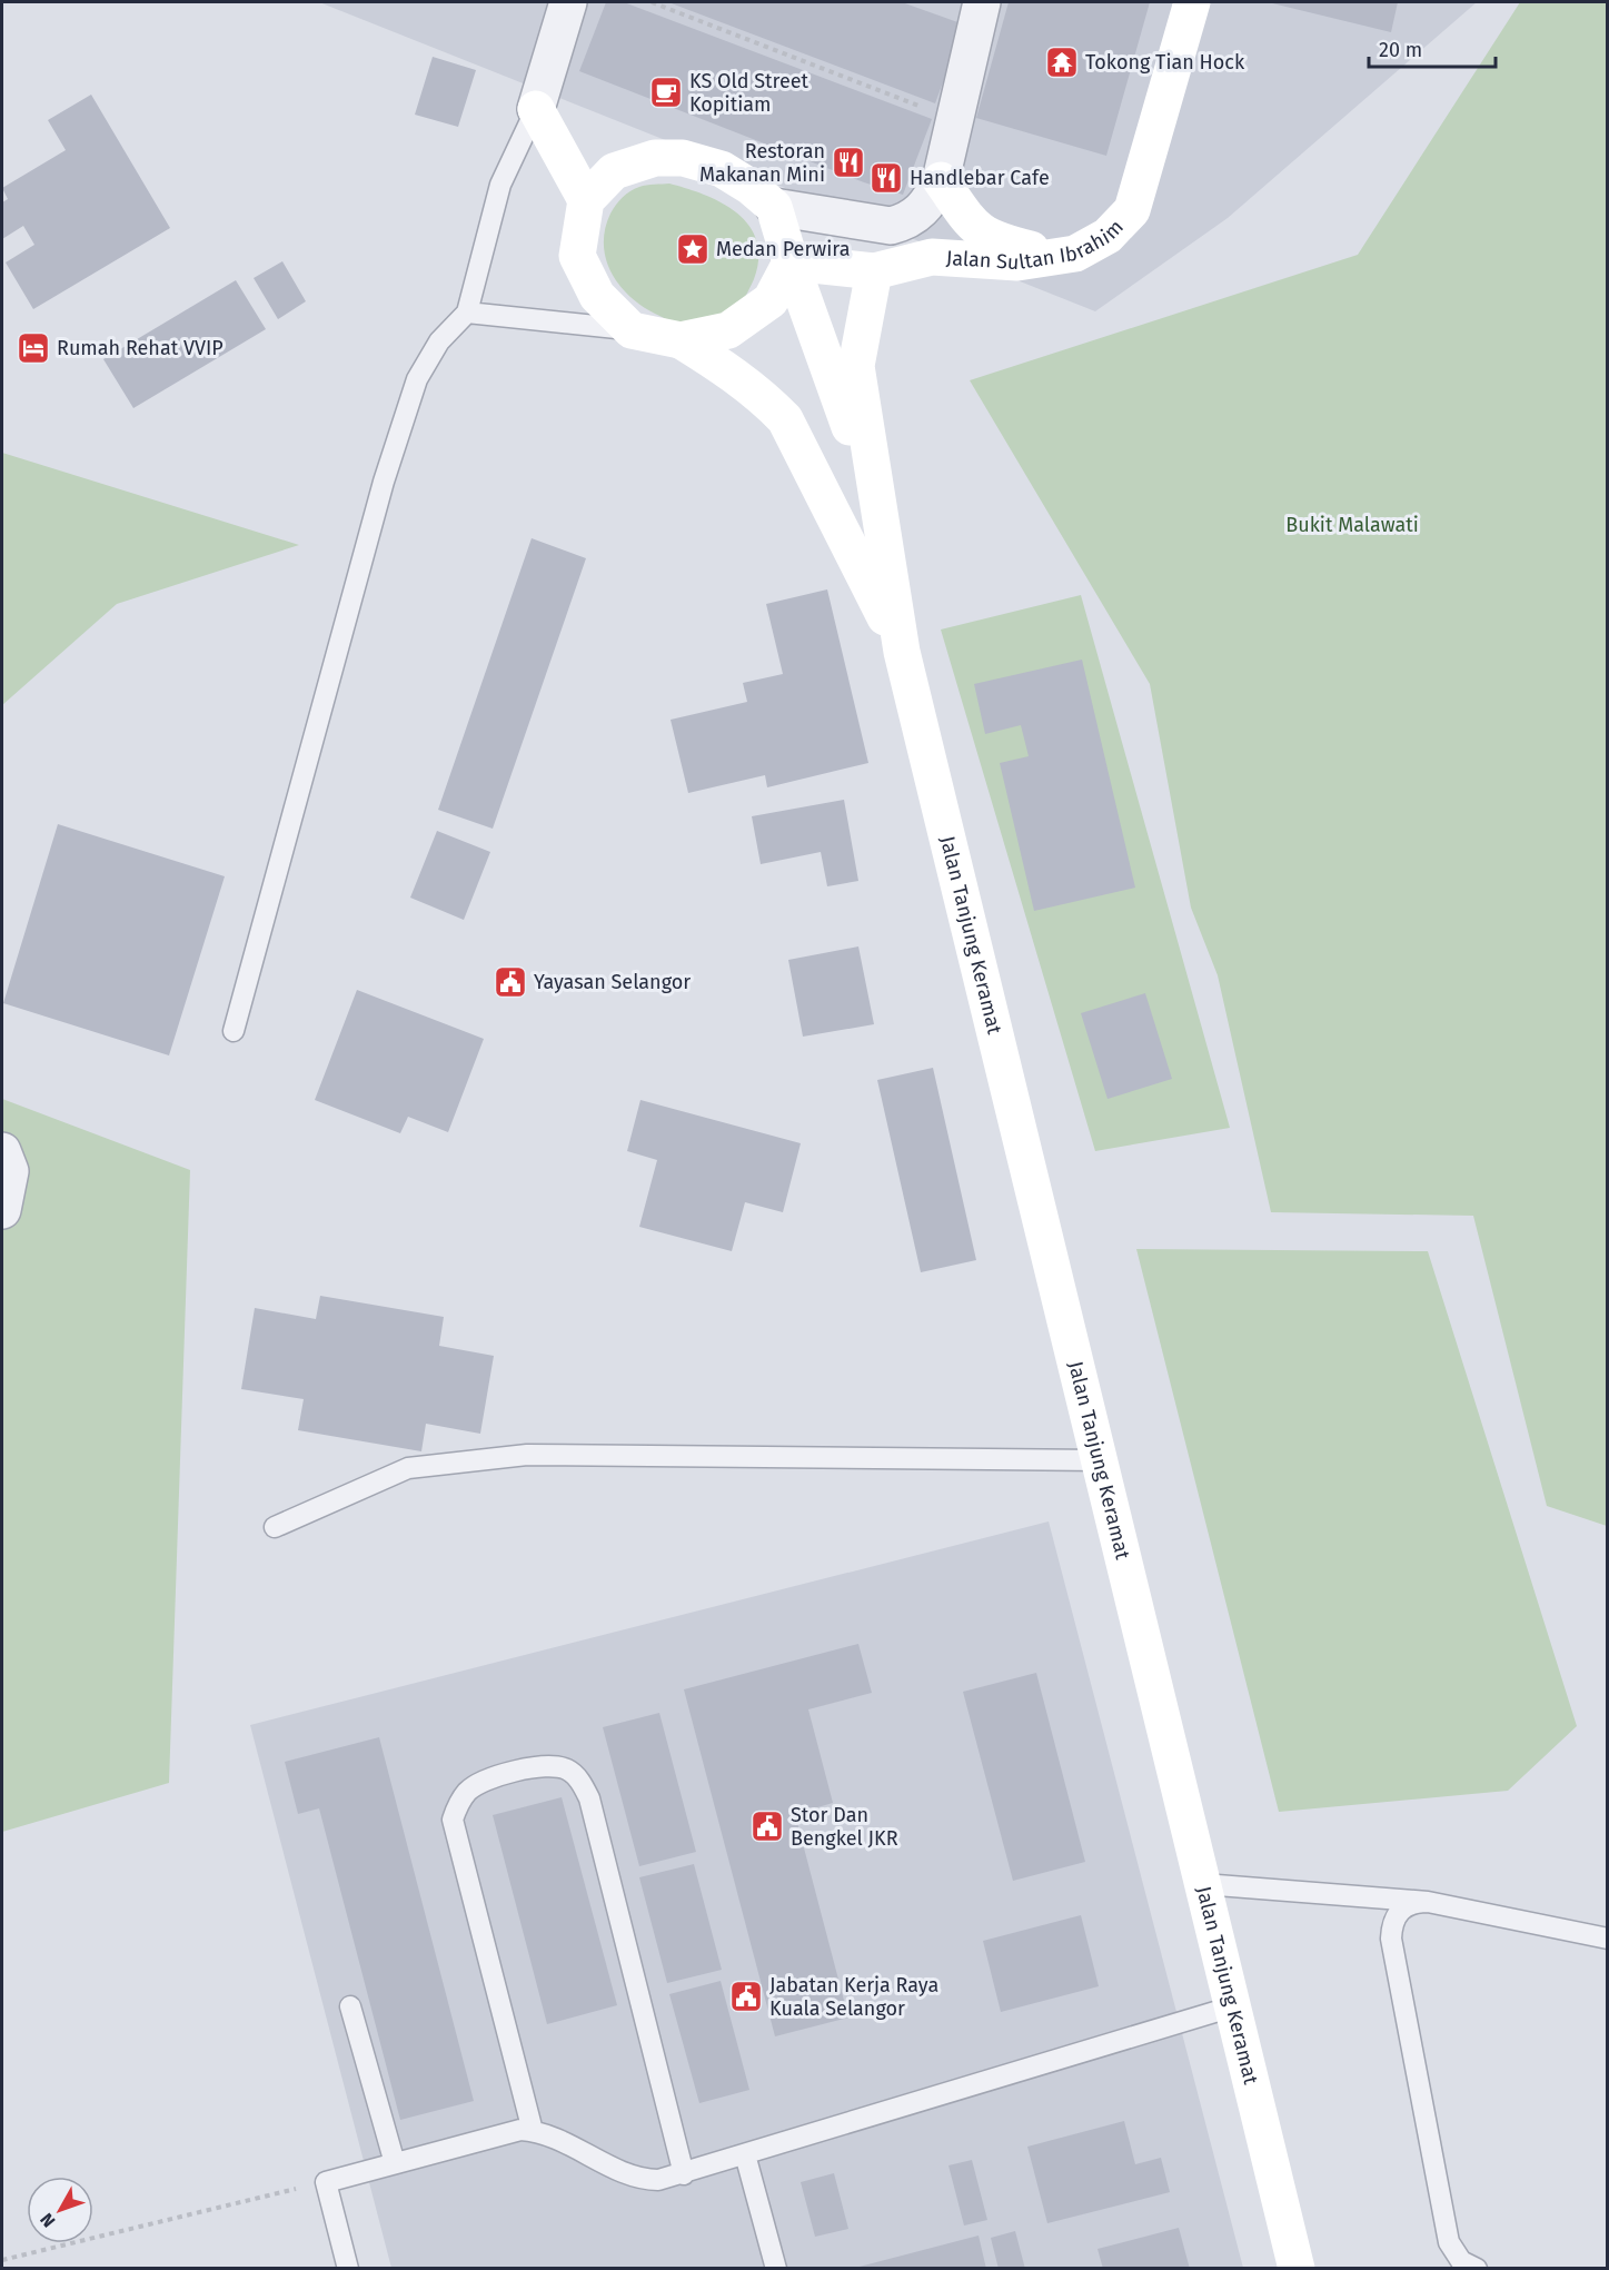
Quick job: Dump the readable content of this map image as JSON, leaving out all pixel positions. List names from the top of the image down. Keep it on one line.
{"streets":{"street":["Jalan Sultan Ibrahim","Jalan Tanjung Keramat"]},"parks":["Bukit Malawati"],"places":{"temple":["Tokong Tian Hock"],"cafe":["KS Old Street Kopitiam"],"restaurant":["Restoran Makanan Mini","Handlebar Cafe"],"place":["Medan Perwira"],"hotel":["Rumah Rehat VVIP"],"public building":["Yayasan Selangor","Stor Dan Bengkel JKR","Jabatan Kerja Raya Kuala Selangor"]},"scale_bar":"20 m","north":"bottom left"}
